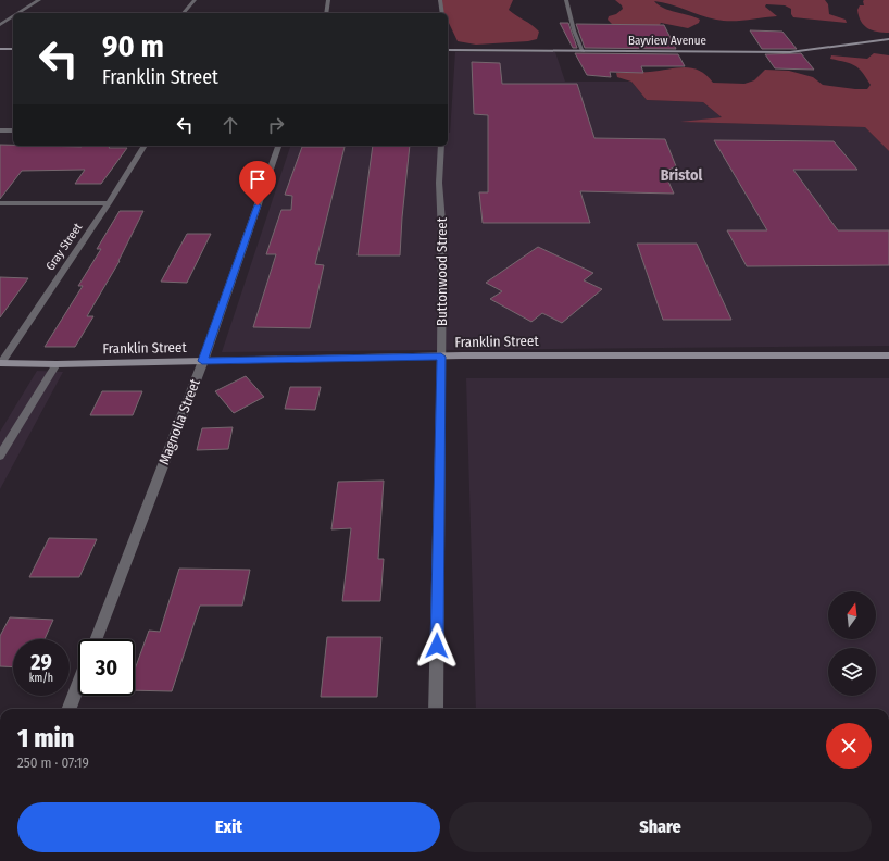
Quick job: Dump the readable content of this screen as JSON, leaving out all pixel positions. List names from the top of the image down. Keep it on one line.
{"streets":{"main road":["Bayview Avenue","Franklin Street"],"street":["Gray Street","Buttonwood Street","Magnolia Street"]},"crossings":[["Gray Street","Franklin Street"],["Buttonwood Street","Franklin Street"],["Franklin Street","Magnolia Street"]],"districts":["Bristol"],"north":"top","page":{"turn":["90 m","Franklin Street"],"speed":"29 km/h","limit":"30","heading":["1 min","250 m · 07:19"],"buttons":["Exit","Share"]}}
